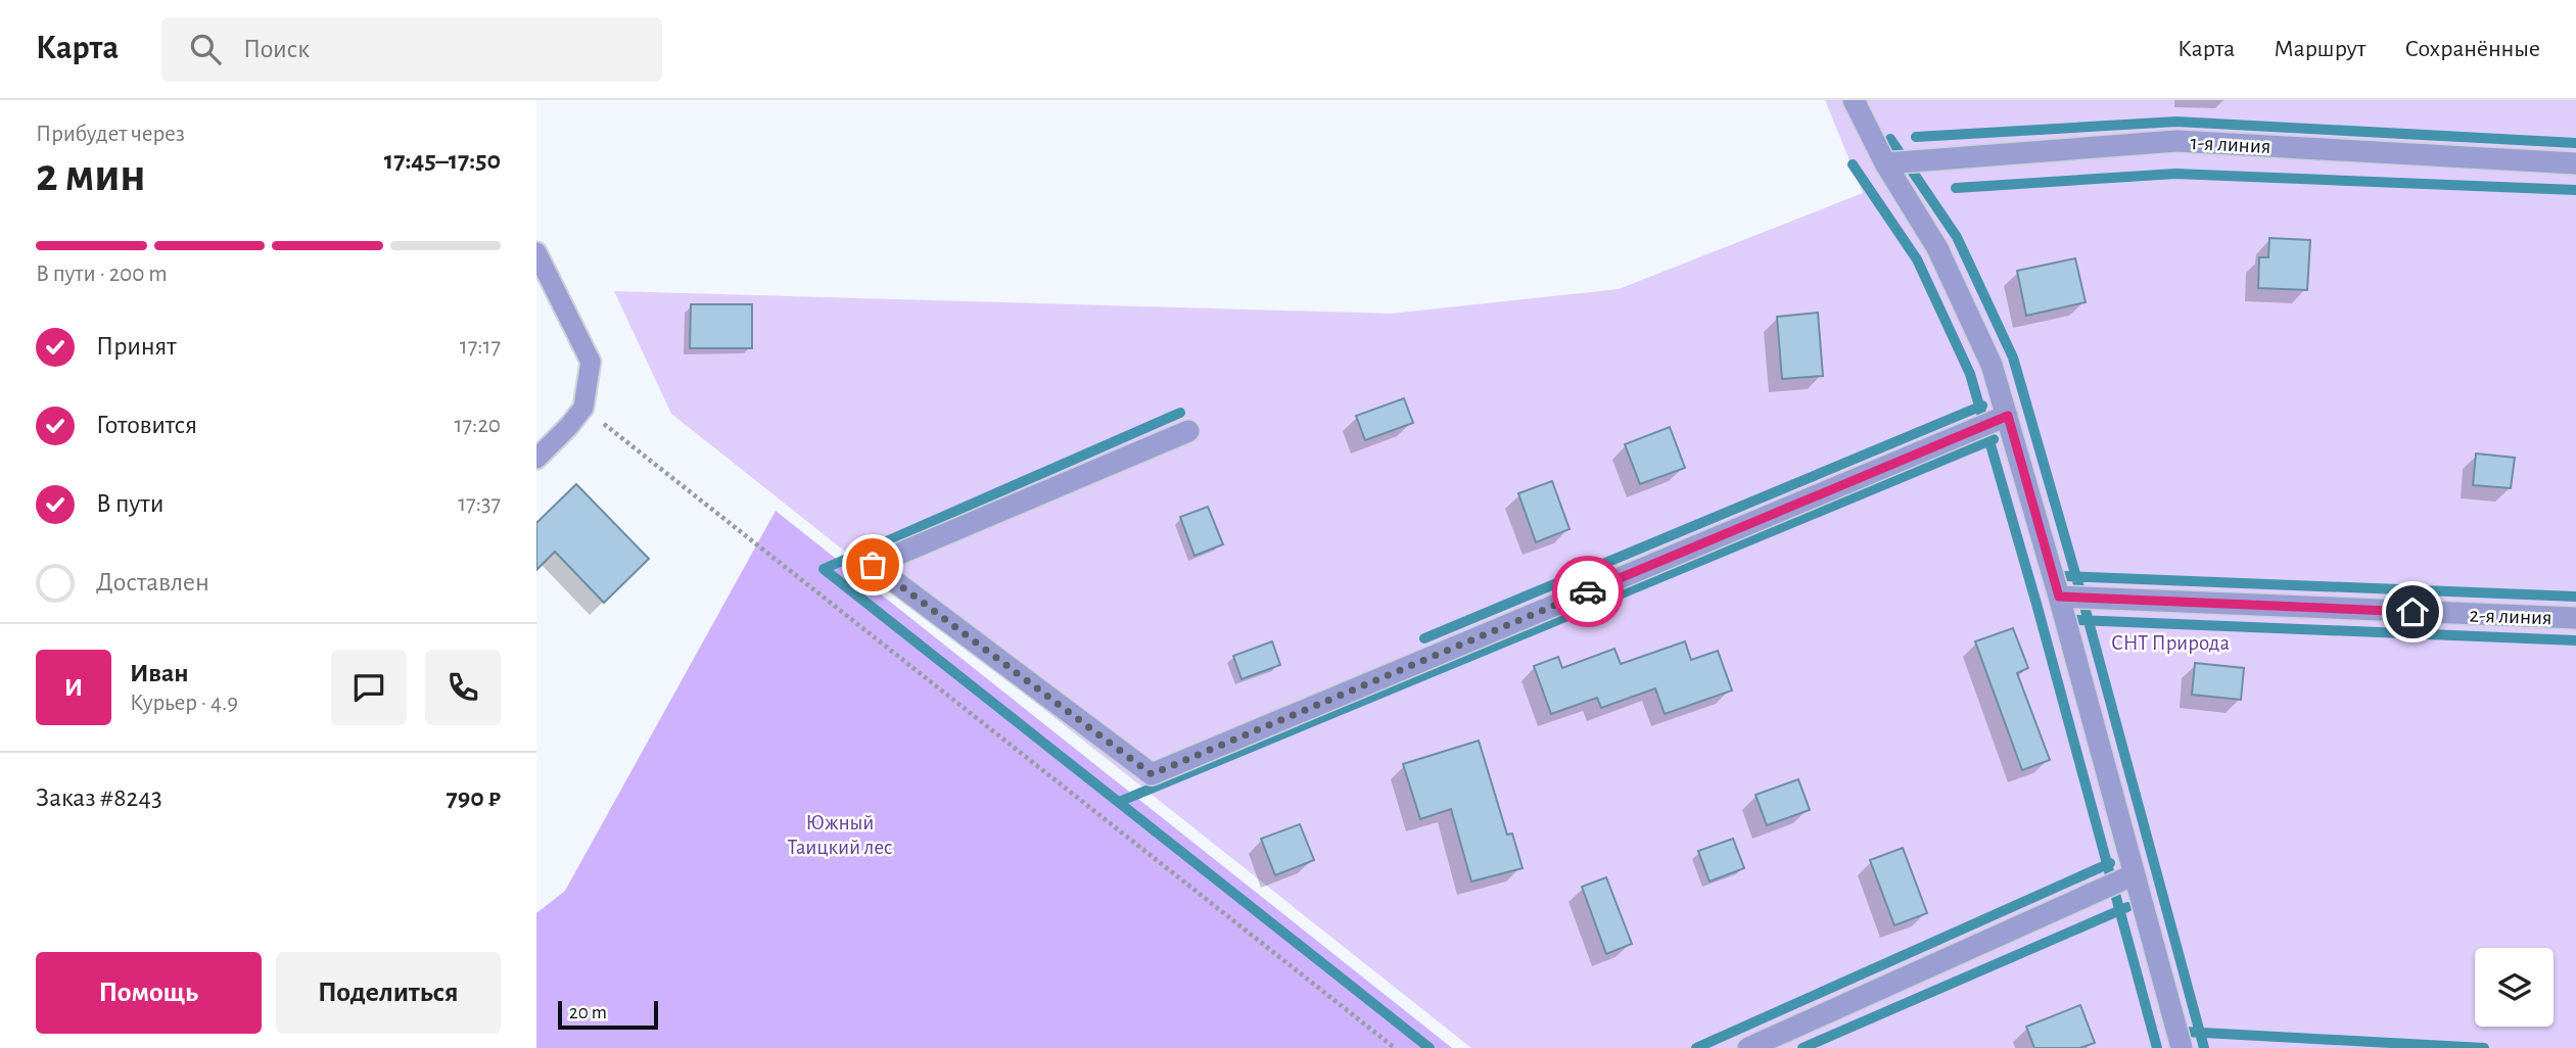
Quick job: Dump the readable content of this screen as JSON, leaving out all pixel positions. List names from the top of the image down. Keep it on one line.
{"streets":{"street":["1-я линия","2-я линия"]},"parks":["СНТ Природа","Южный Таицкий лес"],"scale_bar":"20 m","page":{"header":"Карта","search":"Поиск","nav":["Карта","Маршрут","Сохранённые"],"heading":["2 мин","Прибудет через","17:45–17:50"],"panel":["Иван","Курьер · 4.9","Заказ #8243","790 ₽"],"bar":"В пути · 200 m","list":[["Принят","17:17"],["Готовится","17:20"],["В пути","17:37"],"Доставлен"],"round":"И","buttons":["Помощь","Поделиться"],"scale":"20 m"}}
